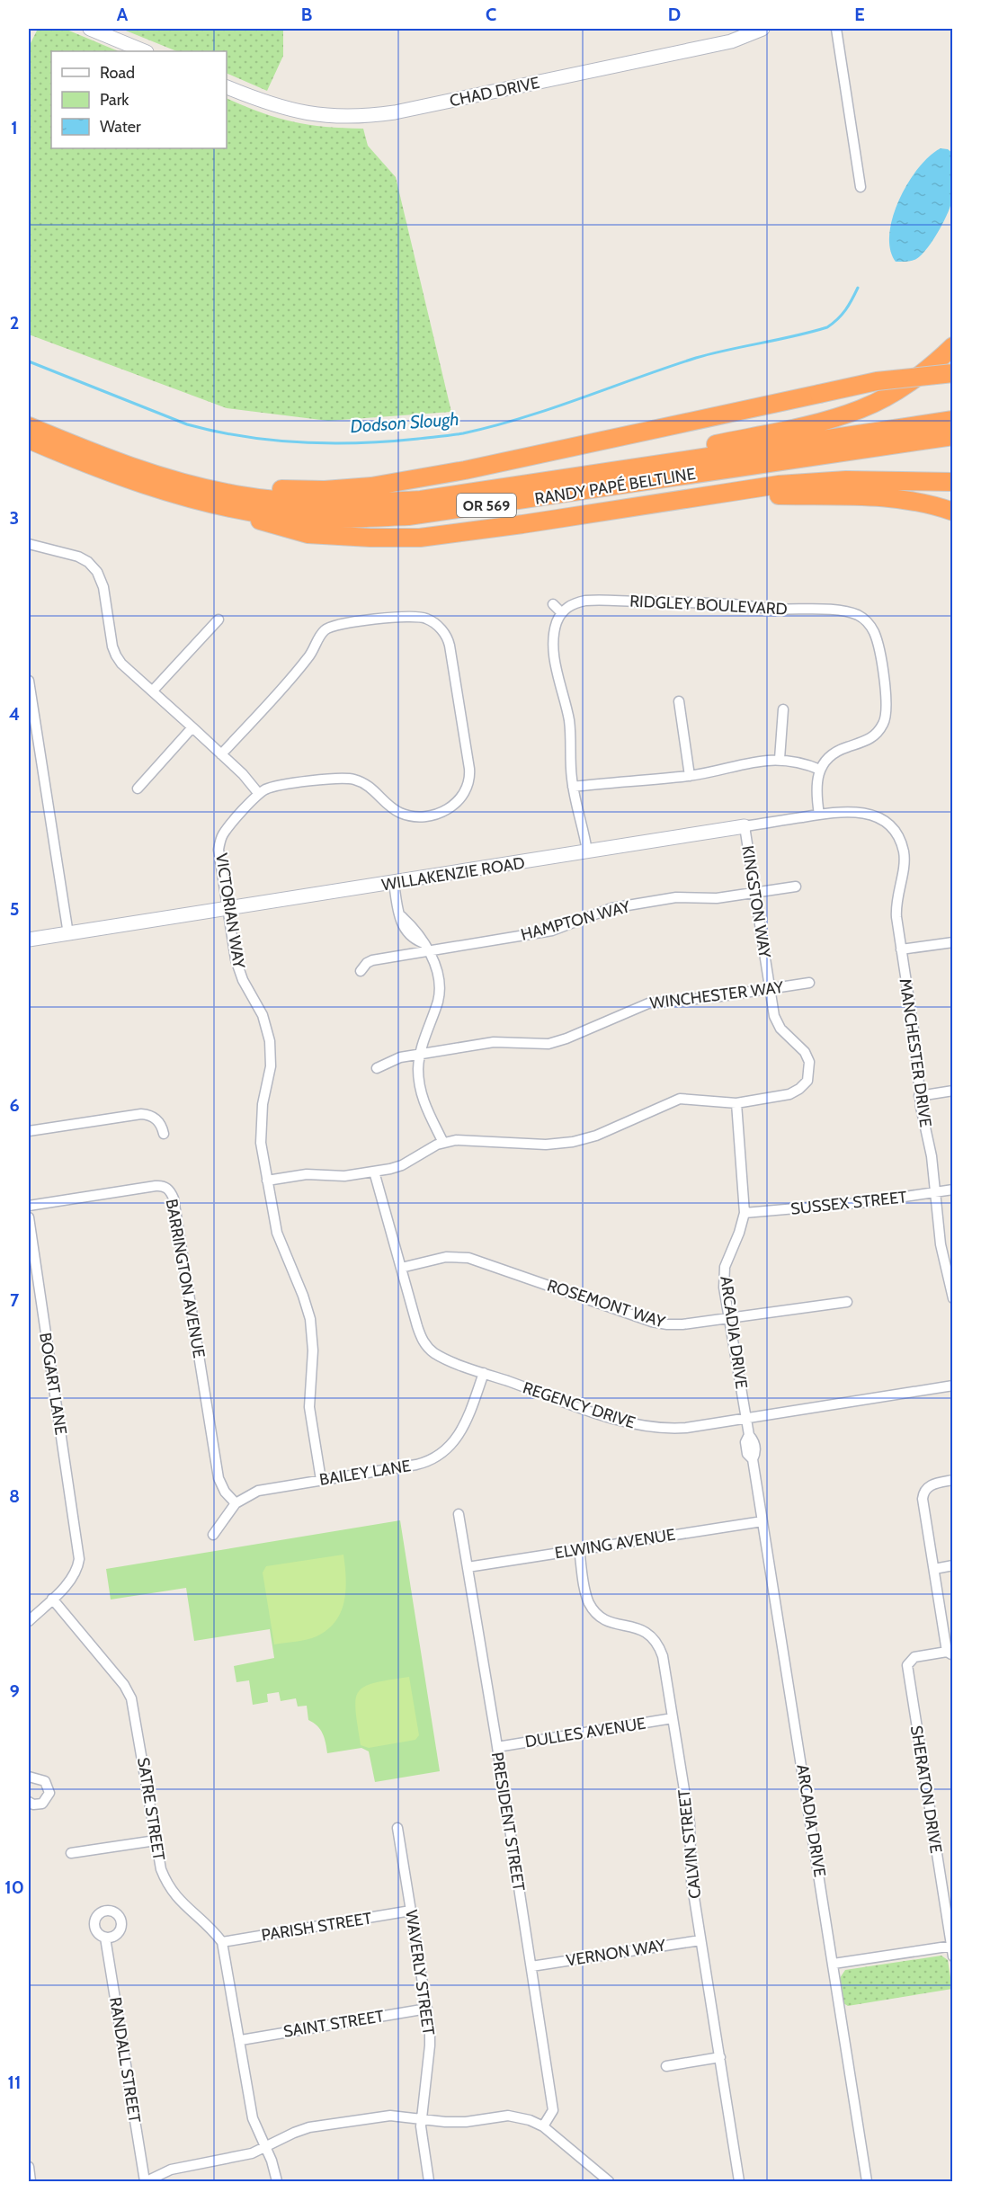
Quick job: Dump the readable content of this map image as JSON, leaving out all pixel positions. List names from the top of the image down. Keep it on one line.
{"streets":{"highway":["RANDY PAPÉ BELTLINE","OR 569"],"street":["CHAD DRIVE","RIDGLEY BOULEVARD","WILLAKENZIE ROAD","KINGSTON WAY","VICTORIAN WAY","HAMPTON WAY","WINCHESTER WAY","MANCHESTER DRIVE","SUSSEX STREET","BARRINGTON AVENUE","ROSEMONT WAY","ARCADIA DRIVE","BOGART LANE","REGENCY DRIVE","BAILEY LANE","ELWING AVENUE","DULLES AVENUE","SHERATON DRIVE","SATRE STREET","PRESIDENT STREET","CALVIN STREET","PARISH STREET","VERNON WAY","WAVERLY STREET","SAINT STREET","RANDALL STREET"]},"crossings":[["WILLAKENZIE ROAD","KINGSTON WAY"],["WILLAKENZIE ROAD","VICTORIAN WAY"],["WILLAKENZIE ROAD","MANCHESTER DRIVE"],["KINGSTON WAY","HAMPTON WAY"],["KINGSTON WAY","WINCHESTER WAY"],["KINGSTON WAY","ARCADIA DRIVE"],["VICTORIAN WAY","BAILEY LANE"],["MANCHESTER DRIVE","SUSSEX STREET"],["SUSSEX STREET","ARCADIA DRIVE"],["BARRINGTON AVENUE","BAILEY LANE"],["ROSEMONT WAY","ARCADIA DRIVE"],["ROSEMONT WAY","REGENCY DRIVE"],["ARCADIA DRIVE","REGENCY DRIVE"],["ARCADIA DRIVE","ELWING AVENUE"],["BOGART LANE","SATRE STREET"],["REGENCY DRIVE","BAILEY LANE"],["ELWING AVENUE","PRESIDENT STREET"],["ELWING AVENUE","CALVIN STREET"],["DULLES AVENUE","PRESIDENT STREET"],["DULLES AVENUE","CALVIN STREET"],["SATRE STREET","PARISH STREET"],["SATRE STREET","SAINT STREET"],["PRESIDENT STREET","VERNON WAY"],["CALVIN STREET","VERNON WAY"],["PARISH STREET","WAVERLY STREET"],["WAVERLY STREET","SAINT STREET"]],"water":["Dodson Slough"],"legend":["Road","Park","Water"],"grid":{"columns":["A","B","C","D","E"],"rows":["1","2","3","4","5","6","7","8","9","10","11"]}}
